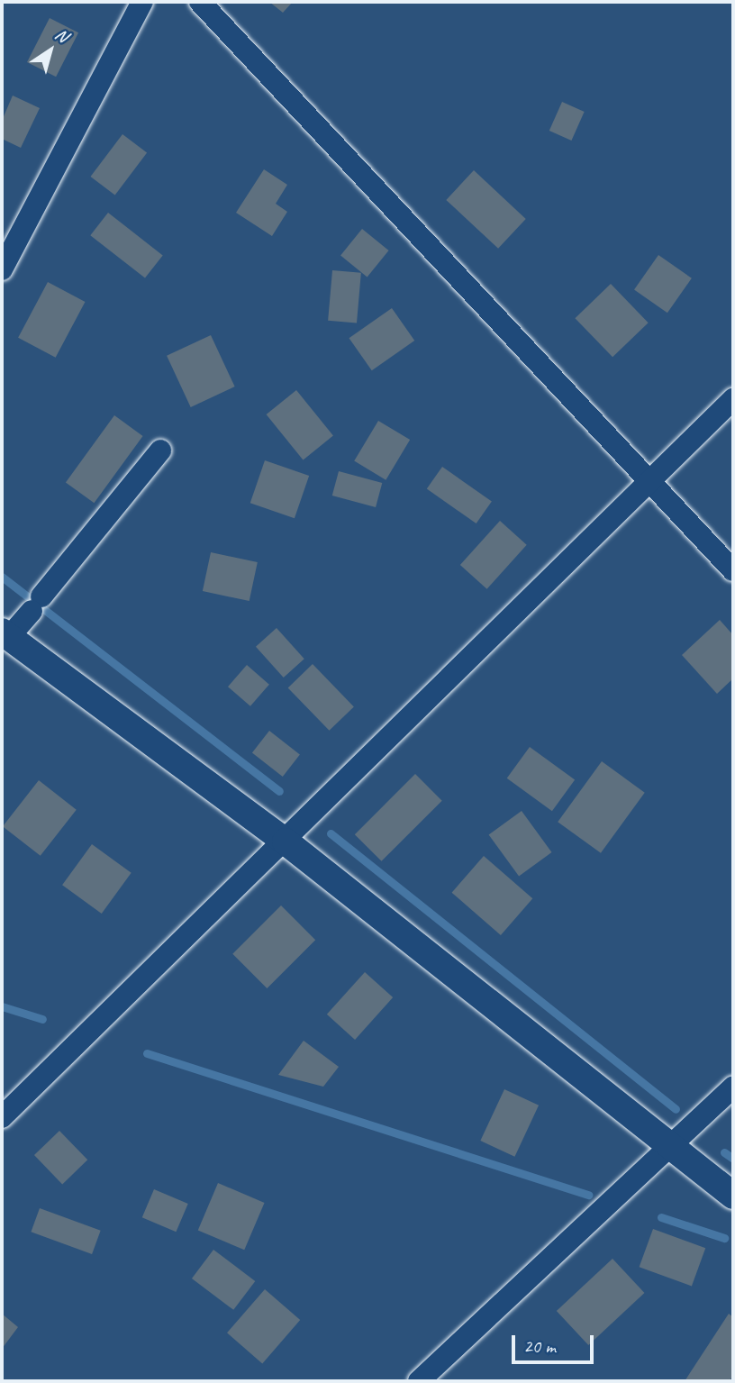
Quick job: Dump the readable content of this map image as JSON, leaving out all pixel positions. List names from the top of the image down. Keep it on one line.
{"scale_bar":"20 m","north":"top right"}
